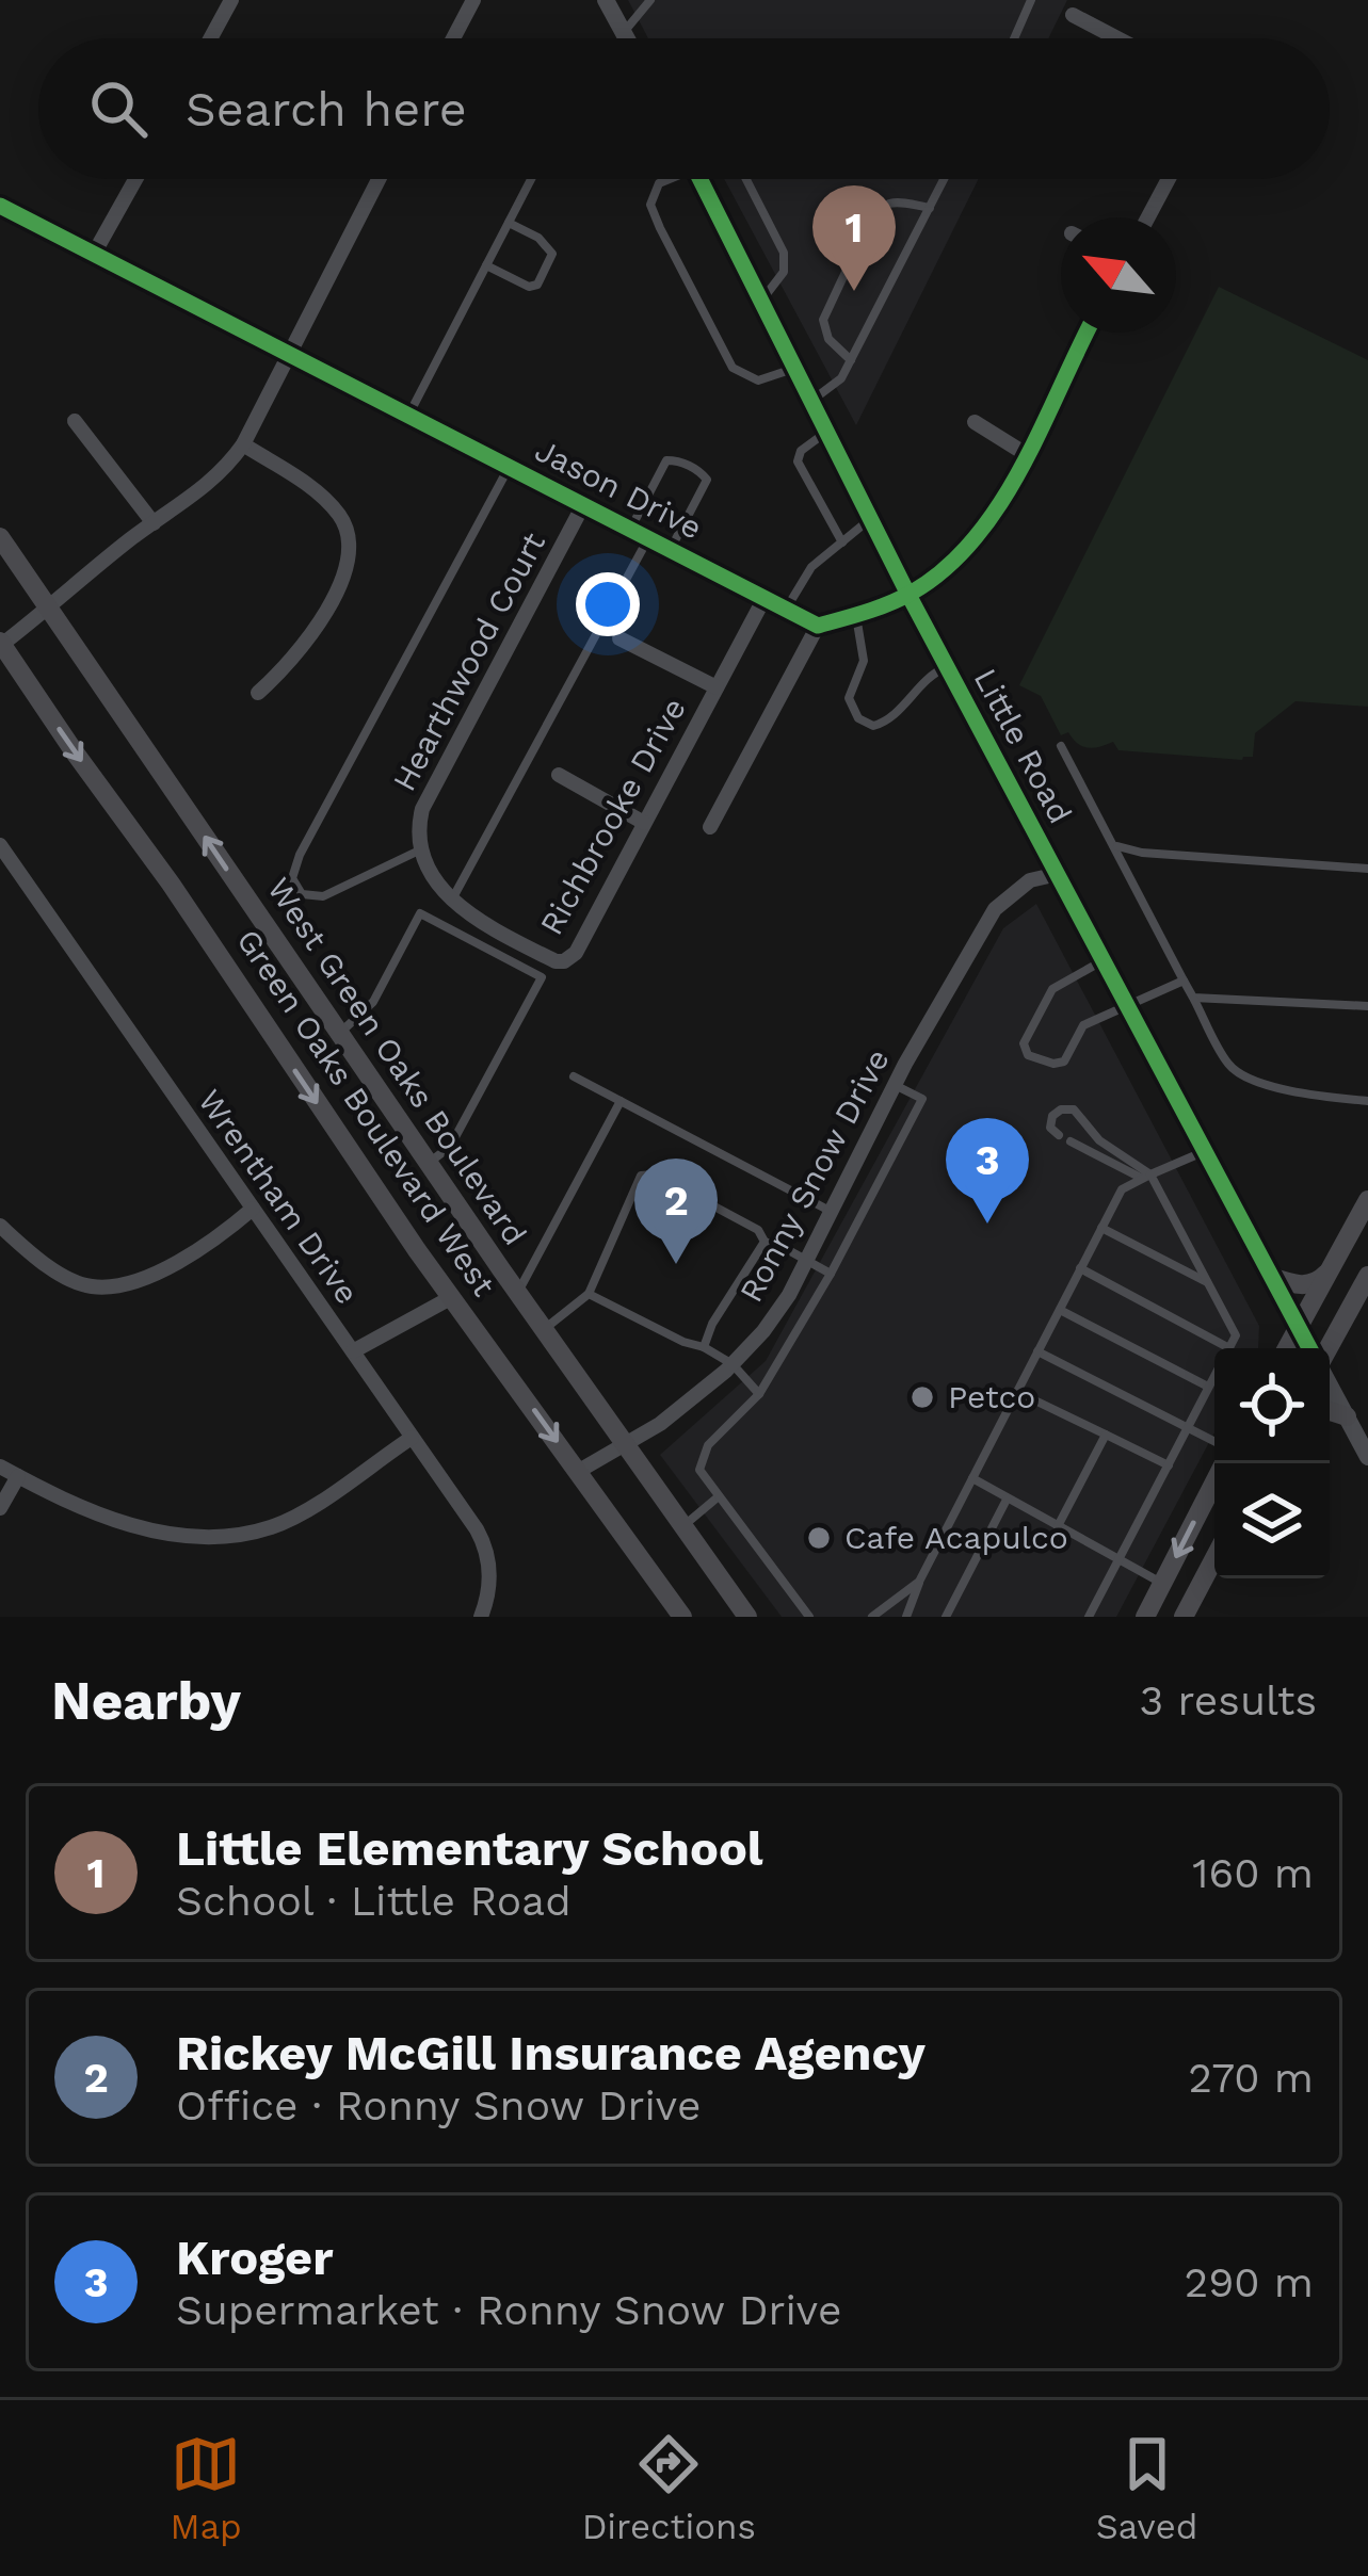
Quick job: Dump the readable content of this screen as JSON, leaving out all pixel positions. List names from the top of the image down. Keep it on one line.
{"streets":{"main road":["West Green Oaks Boulevard","Green Oaks Boulevard West"],"street":["Jason Drive","Hearthwood Court","Little Road","Richbrooke Drive","Ronny Snow Drive","Wrentham Drive"]},"crossings":[["Jason Drive","Hearthwood Court"],["Jason Drive","Richbrooke Drive"],["Hearthwood Court","Richbrooke Drive"],["Little Road","Ronny Snow Drive"],["West Green Oaks Boulevard","Ronny Snow Drive"],["Green Oaks Boulevard West","Ronny Snow Drive"]],"one_way":["West Green Oaks Boulevard","Green Oaks Boulevard West"],"places":["Petco","Cafe Acapulco"],"north":"top left","page":{"search":"Search here","pins":["1","3","2"],"heading":["Nearby","3 results"],"list":[{"mark":"1","name":"Little Elementary School","note":"School · Little Road","value":"160 m"},{"mark":"2","name":"Rickey McGill Insurance Agency","note":"Office · Ronny Snow Drive","value":"270 m"},{"mark":"3","name":"Kroger","note":"Supermarket · Ronny Snow Drive","value":"290 m"}],"nav":["Map","Directions","Saved"]}}
